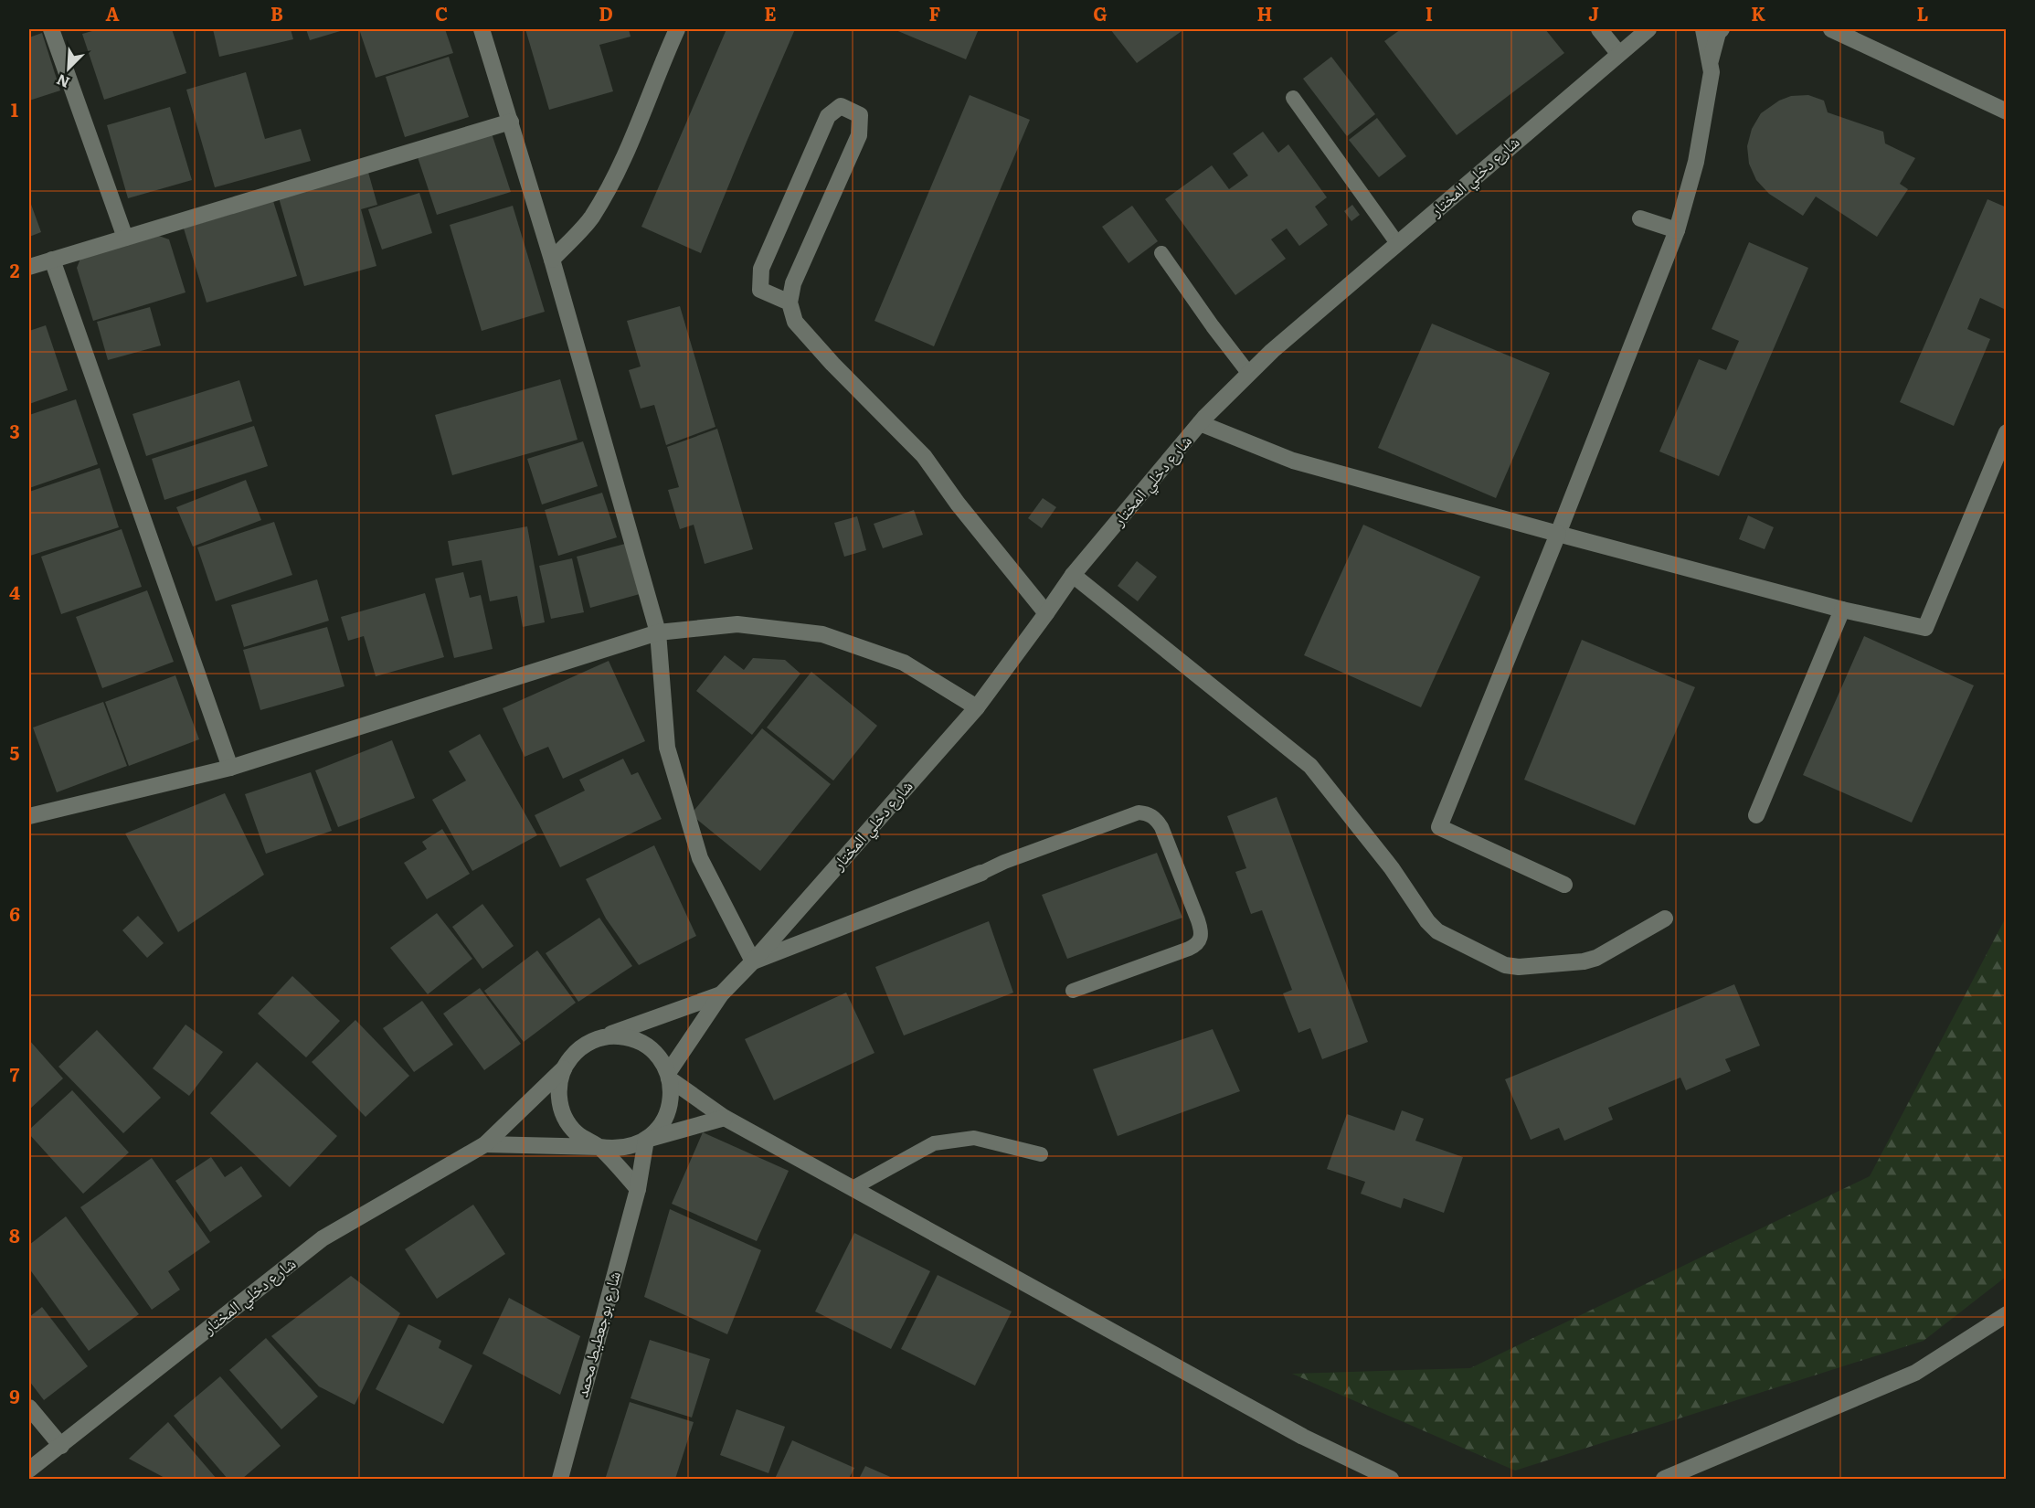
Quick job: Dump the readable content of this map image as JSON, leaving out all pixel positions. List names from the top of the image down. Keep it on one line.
{"streets":{"street":["شارع دخلي المختار","شارع بوجعطيط محمد"]},"crossings":[["شارع دخلي المختار","شارع بوجعطيط محمد"]],"north":"bottom left","grid":{"columns":["A","B","C","D","E","F","G","H","I","J","K","L"],"rows":["1","2","3","4","5","6","7","8","9"]}}
